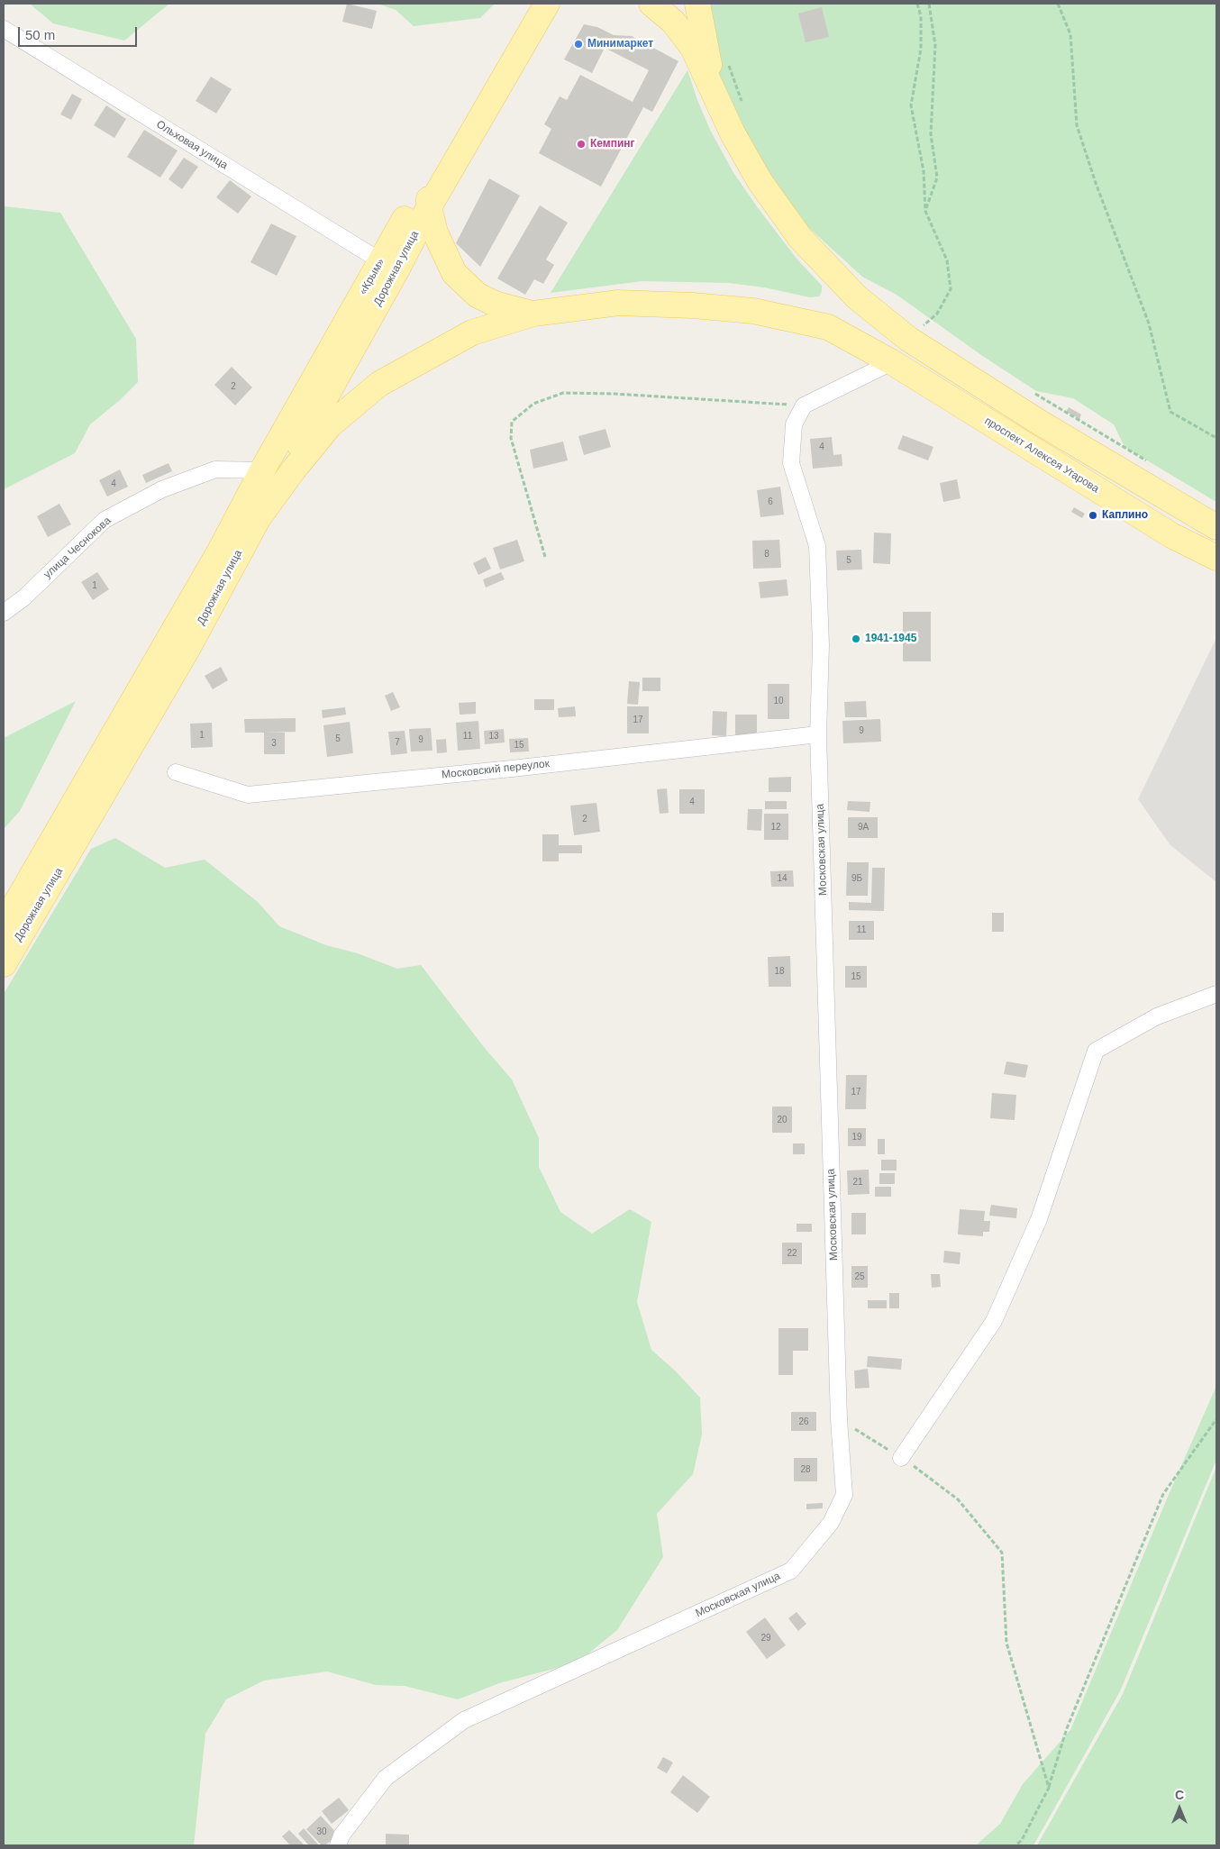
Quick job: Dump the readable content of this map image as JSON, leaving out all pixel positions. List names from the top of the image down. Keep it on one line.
{"streets":{"main road":["Дорожная улица","«Крым»","проспект Алексея Угарова"],"street":["Ольховая улица","улица Чеснокова","Московский переулок","Московская улица"]},"crossings":[["Ольховая улица","«Крым»"],["Дорожная улица","«Крым»"],["«Крым»","улица Чеснокова"],["Московский переулок","Московская улица"]],"places":["Минимаркет","Кемпинг","Каплино","1941-1945"],"house_numbers":["2","4","4","6","8","5","1","10","17","9","1","11","13","5","9","7","3","15","4","2","12","9А","14","9Б","11","18","15","17","20","19","21","22","25","26","28","29","30"],"scale_bar":"50 m","north":"top"}
